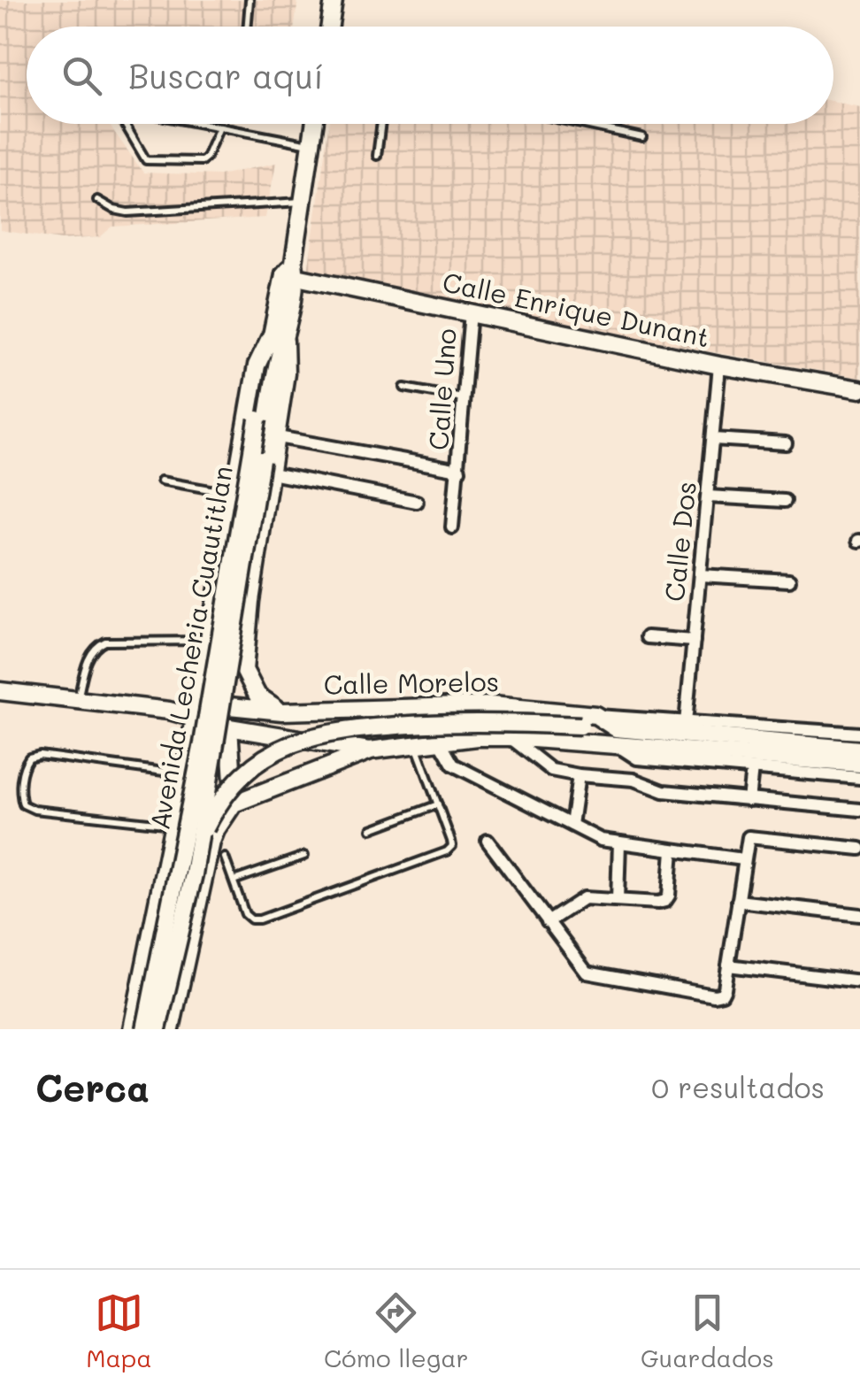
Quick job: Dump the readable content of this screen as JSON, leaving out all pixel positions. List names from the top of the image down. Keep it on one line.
{"streets":{"main road":["Calle Enrique Dunant","Avenida Lecheria Cuautitlan","Calle Morelos"],"street":["Calle Uno","Calle Dos"]},"crossings":[["Calle Enrique Dunant","Calle Uno"],["Calle Enrique Dunant","Calle Dos"],["Calle Enrique Dunant","Avenida Lecheria Cuautitlan"]],"page":{"search":"Buscar aquí","heading":["Cerca","0 resultados"],"nav":["Mapa","Cómo llegar","Guardados"]}}
